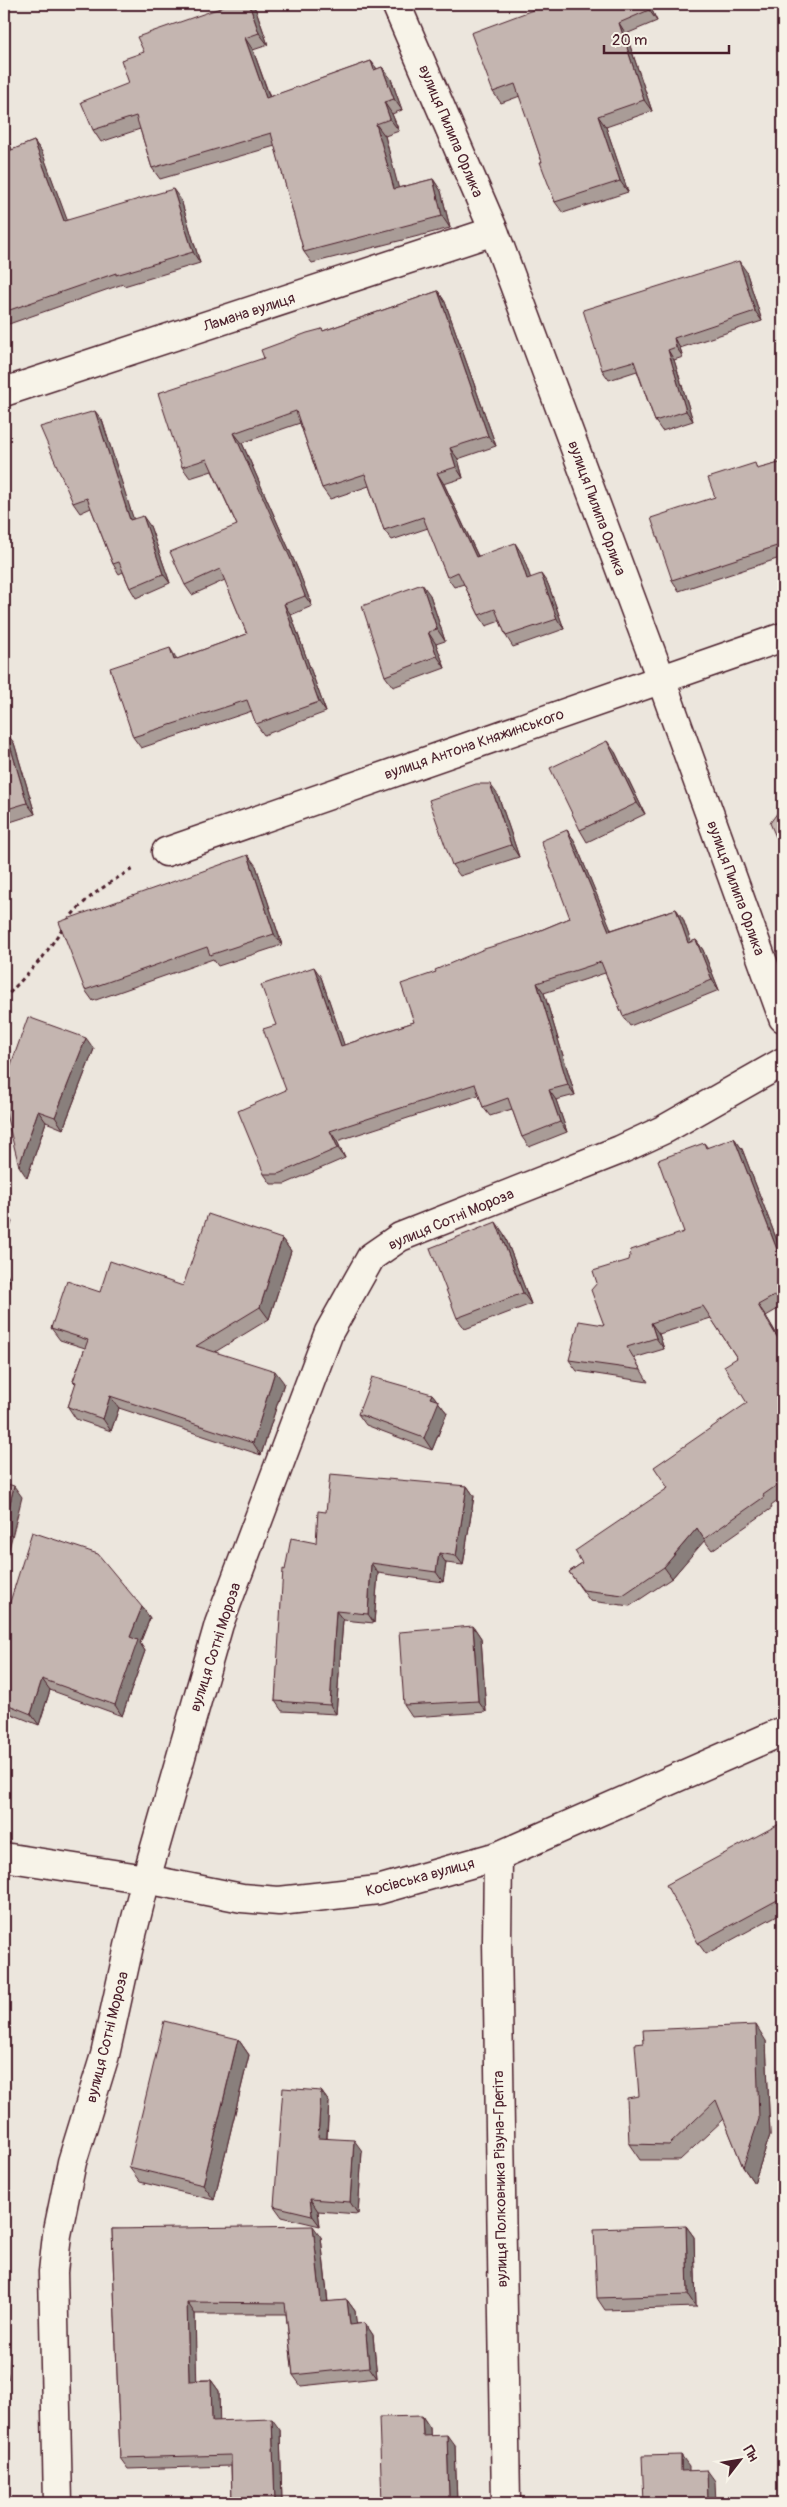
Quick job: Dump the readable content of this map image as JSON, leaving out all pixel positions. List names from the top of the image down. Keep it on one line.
{"streets":{"street":["вулиця Пилипа Орлика","Ламана вулиця","вулиця Антона Княжинського","вулиця Сотні Мороза","Косівська вулиця","вулиця Полковника Різуна-Грегіта"]},"crossings":[["вулиця Пилипа Орлика","Ламана вулиця"],["вулиця Пилипа Орлика","вулиця Антона Княжинського"],["вулиця Сотні Мороза","Косівська вулиця"],["Косівська вулиця","вулиця Полковника Різуна-Грегіта"]],"scale_bar":"20 m","north":"top right"}
